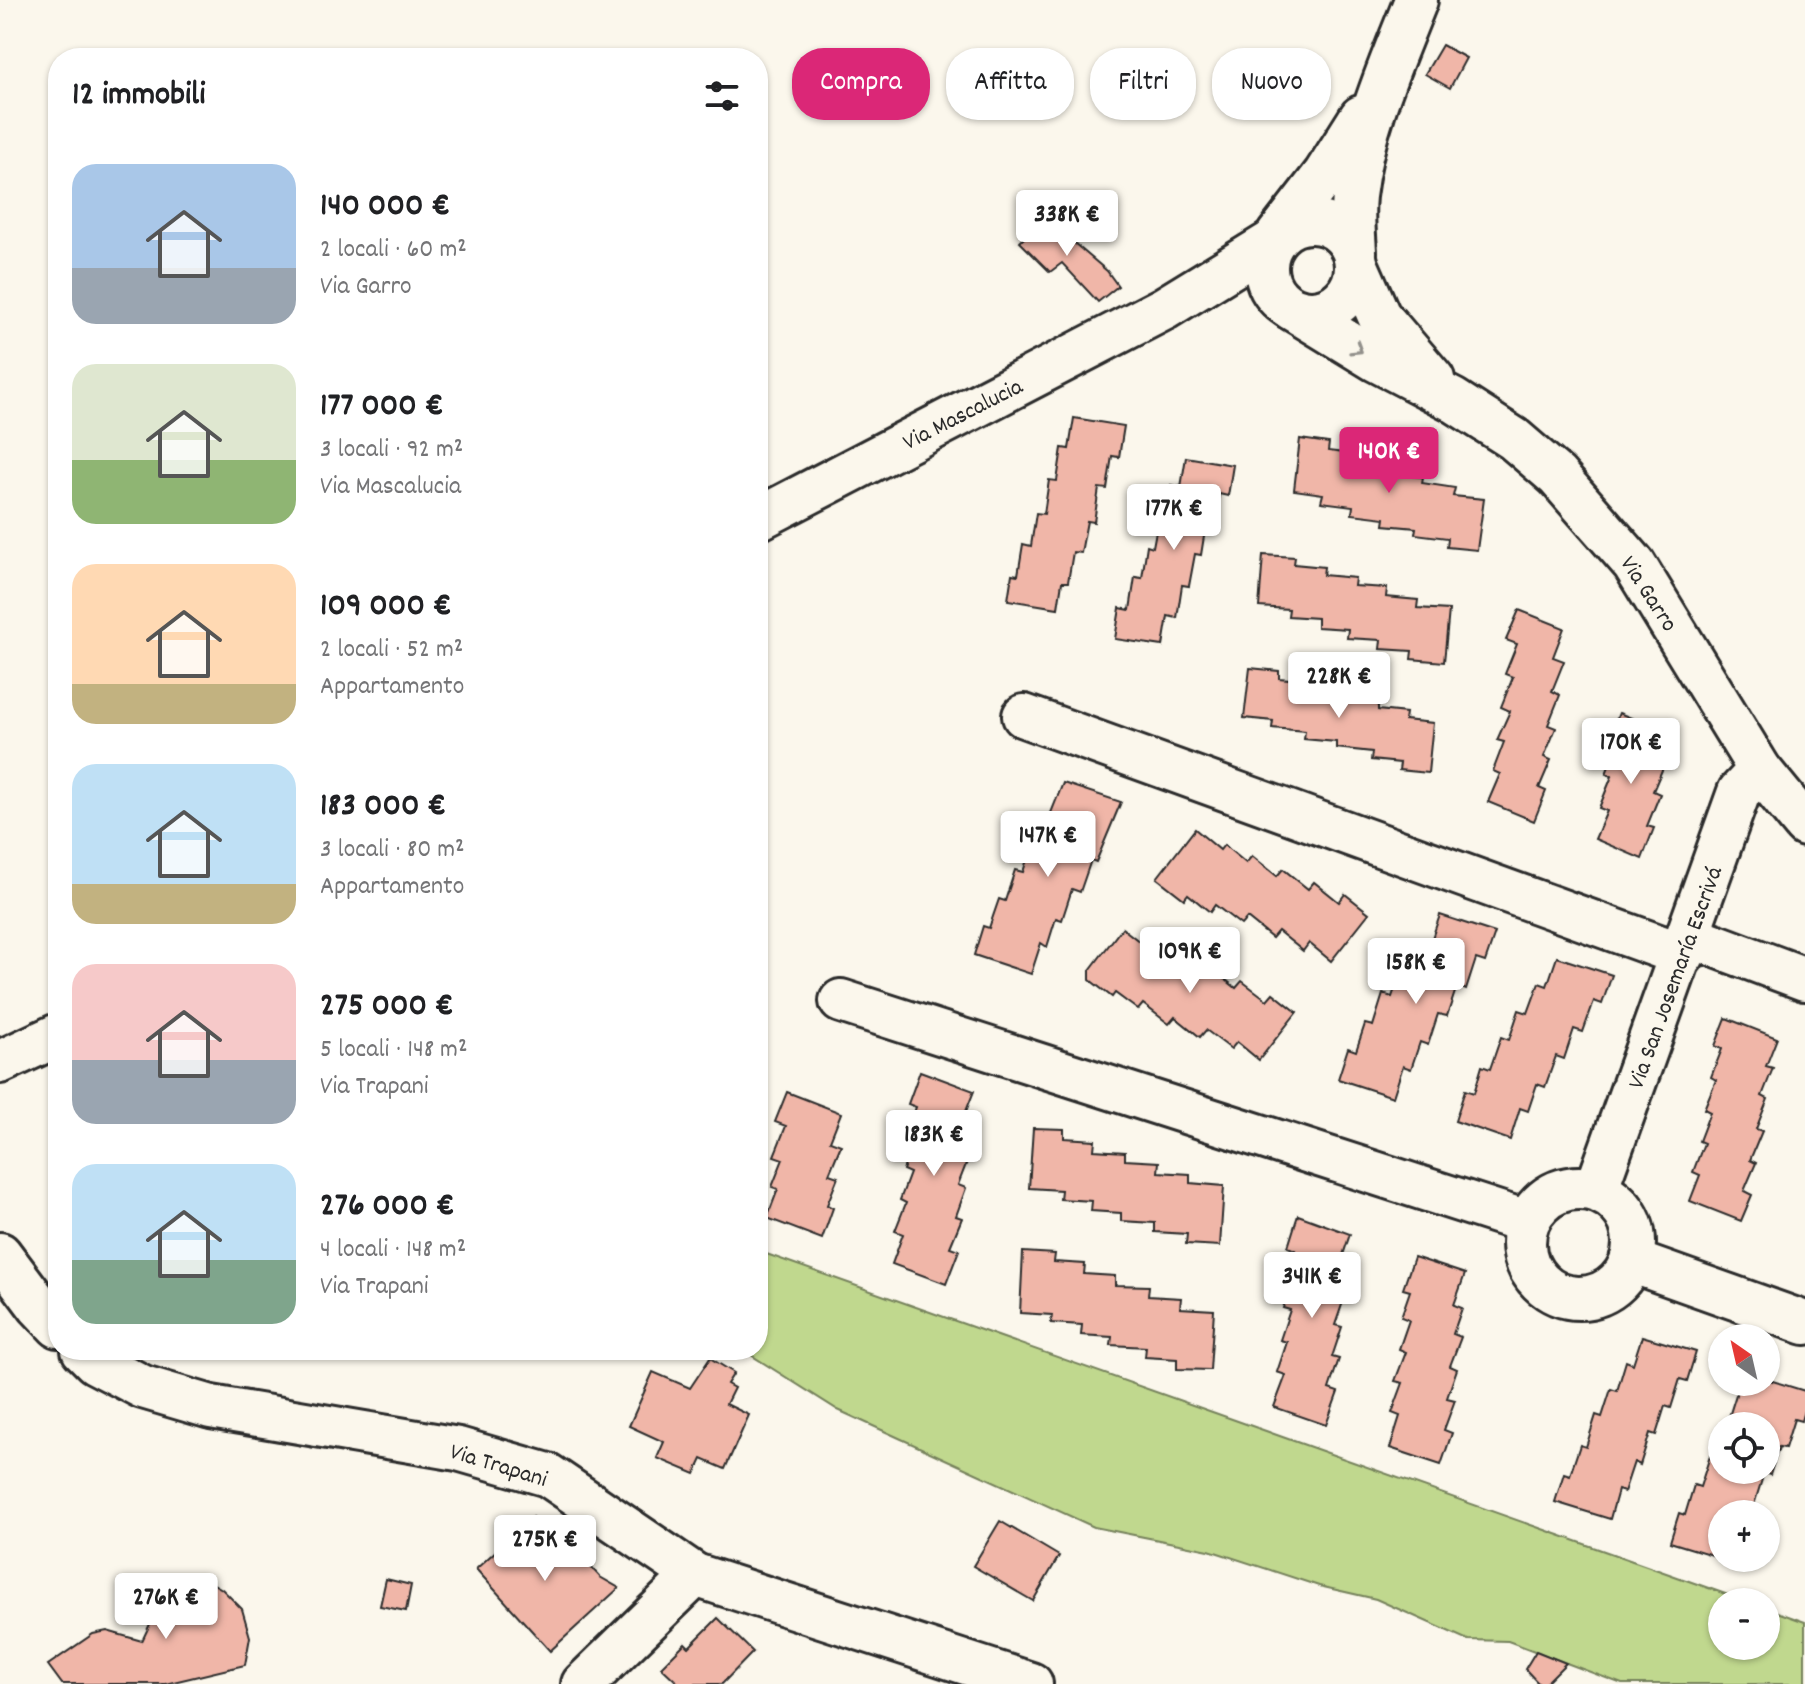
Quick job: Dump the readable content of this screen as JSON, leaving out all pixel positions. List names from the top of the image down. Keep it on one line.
{"streets":{"street":["Via Mascalucia","Via Garro","Via San Josemaría Escrivá","Via Trapani"]},"crossings":[["Via Garro","Via San Josemaría Escrivá"]],"north":"top left","page":{"chip":["Compra","Affitta","Filtri","Nuovo"],"heading":"12 immobili","list":[{"name":"140 000 €","note":"2 locali · 60 m² · Via Garro"},{"name":"177 000 €","note":"3 locali · 92 m² · Via Mascalucia"},{"name":"109 000 €","note":"2 locali · 52 m² · Appartamento"},{"name":"183 000 €","note":"3 locali · 80 m² · Appartamento"},{"name":"275 000 €","note":"5 locali · 148 m² · Via Trapani"},{"name":"276 000 €","note":"4 locali · 148 m² · Via Trapani"}],"price":["338K €","140K €","177K €","228K €","170K €","147K €","109K €","158K €","183K €","341K €","275K €","276K €"],"map_buttons":["+","−"]}}
